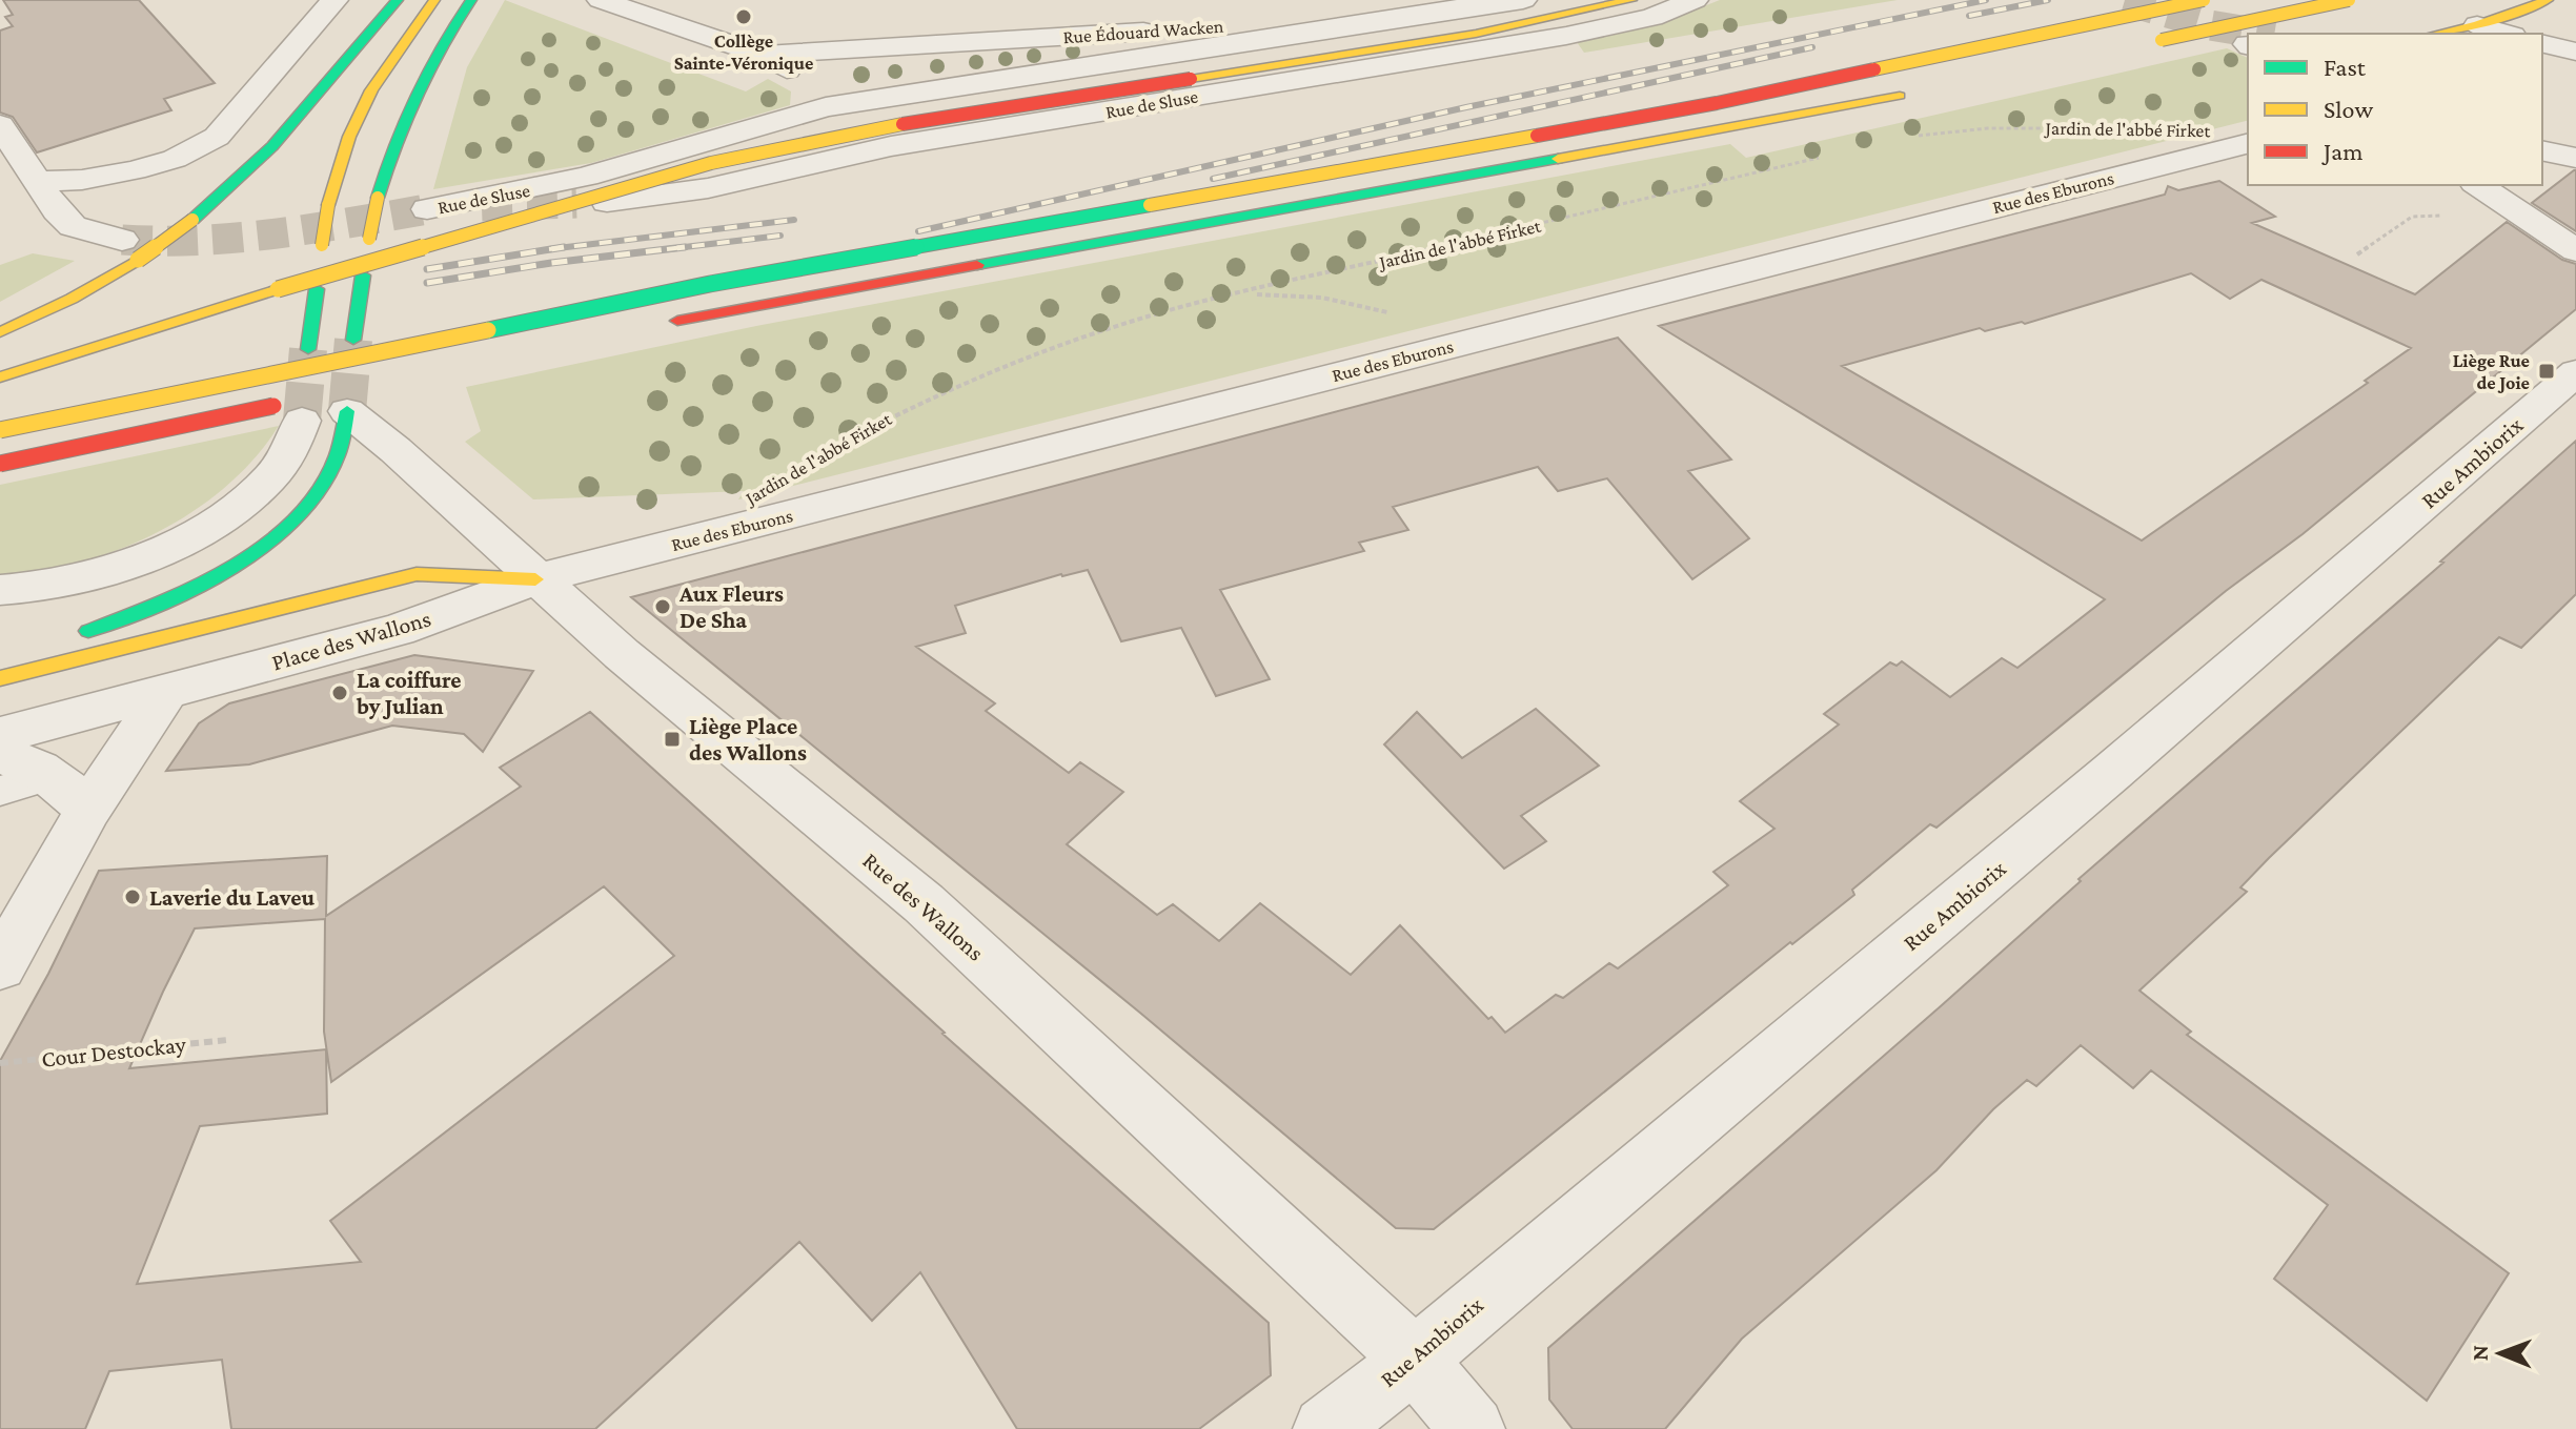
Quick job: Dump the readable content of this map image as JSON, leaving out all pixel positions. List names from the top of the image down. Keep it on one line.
{"streets":{"street":["Rue Édouard Wacken","Rue de Sluse","Rue des Eburons","Rue Ambiorix","Place des Wallons","Rue des Wallons"],"path":["Jardin de l'abbé Firket","Cour Destockay"]},"crossings":[["Rue Édouard Wacken","Rue de Sluse"],["Rue des Eburons","Place des Wallons"],["Rue des Eburons","Rue des Wallons"],["Rue Ambiorix","Rue des Wallons"],["Place des Wallons","Rue des Wallons"]],"places":{"other":["Collège Sainte-Véronique","Aux Fleurs De Sha","La coiffure by Julian","Laverie du Laveu"],"transit":["Liège Rue de Joie","Liège Place des Wallons"]},"legend":["Fast","Slow","Jam"],"north":"left"}
